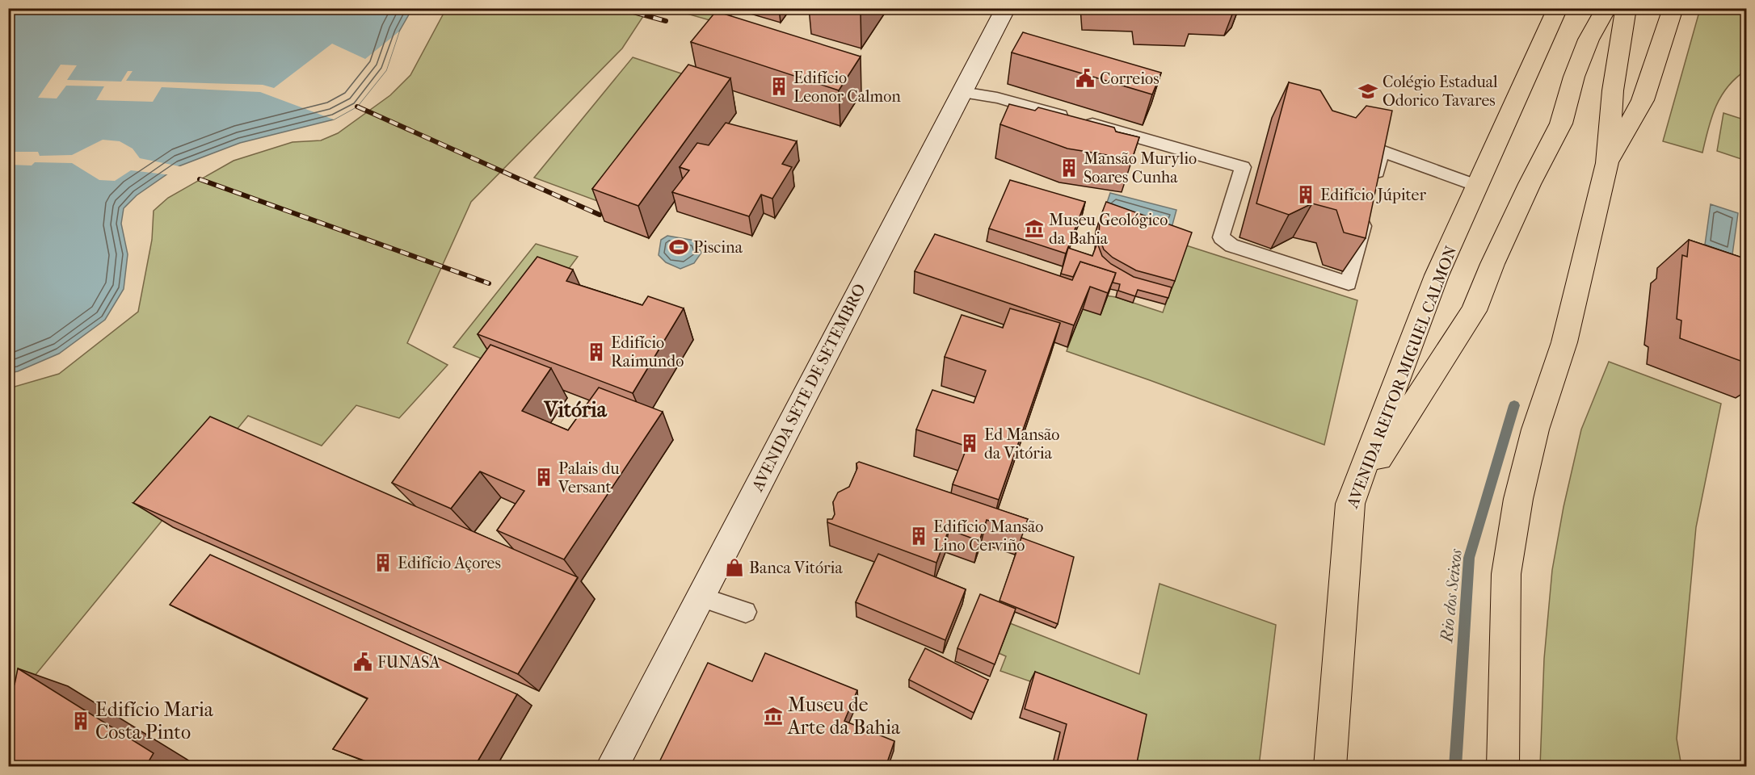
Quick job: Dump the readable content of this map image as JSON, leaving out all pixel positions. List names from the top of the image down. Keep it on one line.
{"streets":{"main road":["AVENIDA REITOR MIGUEL CALMON","AVENIDA SETE DE SETEMBRO"]},"districts":["Vitória"],"water":["Rio dos Seixos"],"places":{"public building":["Correios","FUNASA"],"building":["Edifício Leonor Calmon","Mansão Murylio Soares Cunha","Edifício Júpiter","Edifício Raimundo","Ed Mansão da Vitória","Palais du Versant","Edifício Mansão Lino Cerviño","Edifício Açores","Edifício Maria Costa Pinto"],"school or university":["Colégio Estadual Odorico Tavares"],"museum":["Museu Geológico da Bahia","Museu de Arte da Bahia"],"sports":["Piscina"],"shop":["Banca Vitória"]}}
